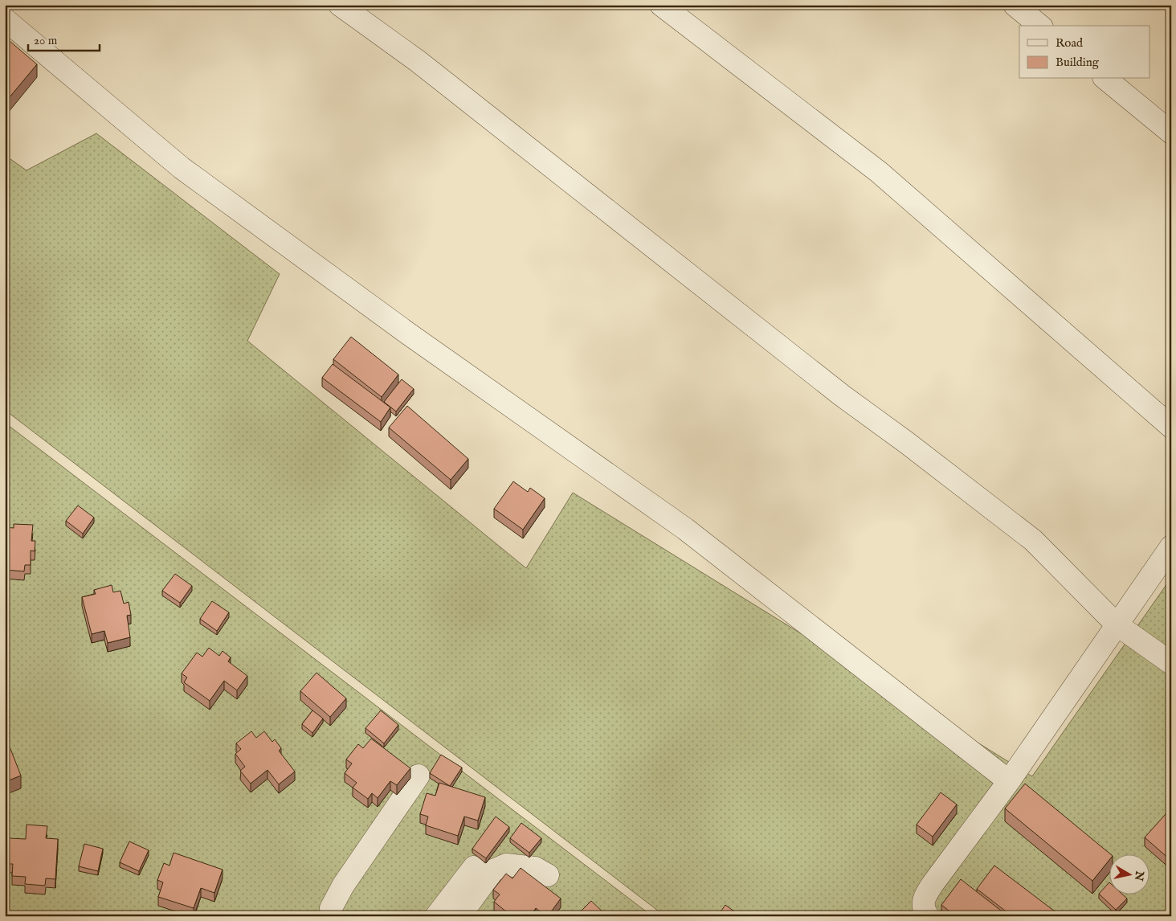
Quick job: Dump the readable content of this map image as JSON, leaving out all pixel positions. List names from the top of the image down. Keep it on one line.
{"legend":["Road","Building"],"scale_bar":"20 m","north":"right"}
